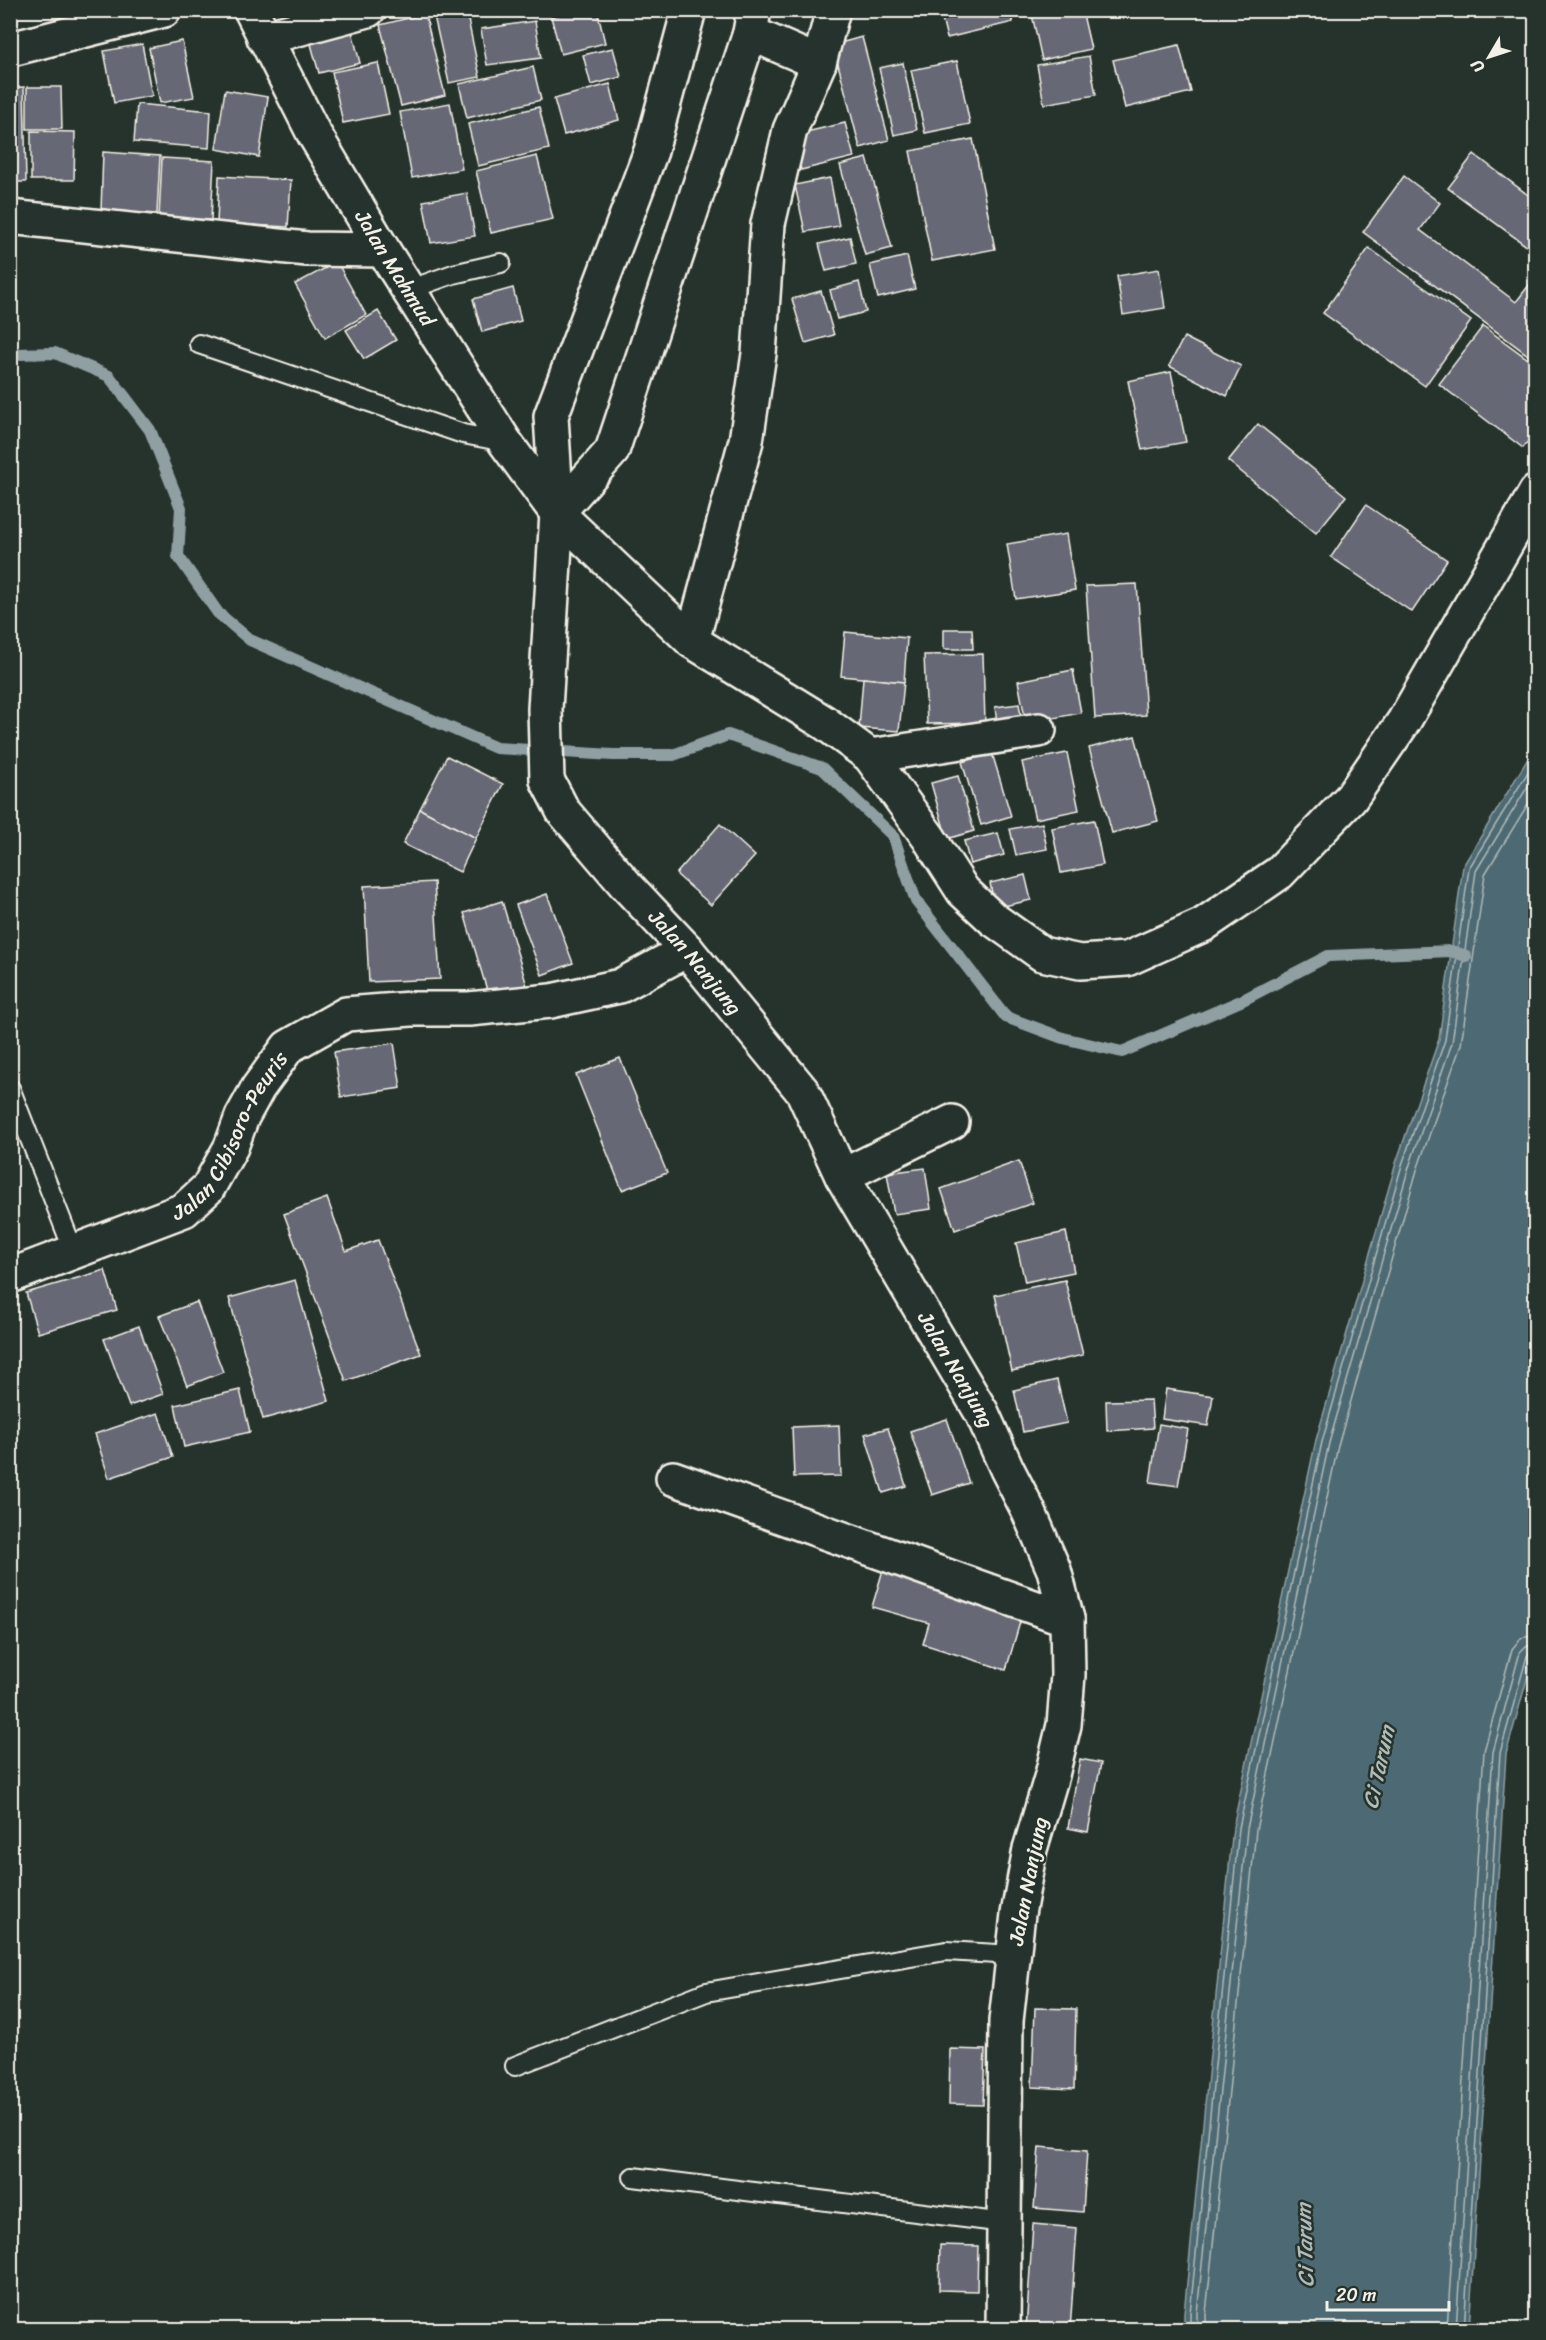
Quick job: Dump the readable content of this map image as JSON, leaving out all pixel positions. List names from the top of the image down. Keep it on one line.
{"streets":{"street":["Jalan Mahmud","Jalan Nanjung","Jalan Cibisoro-Peuris"]},"crossings":[["Jalan Mahmud","Jalan Nanjung"],["Jalan Nanjung","Jalan Cibisoro-Peuris"]],"water":["Ci Tarum"],"scale_bar":"20 m","north":"bottom left"}
